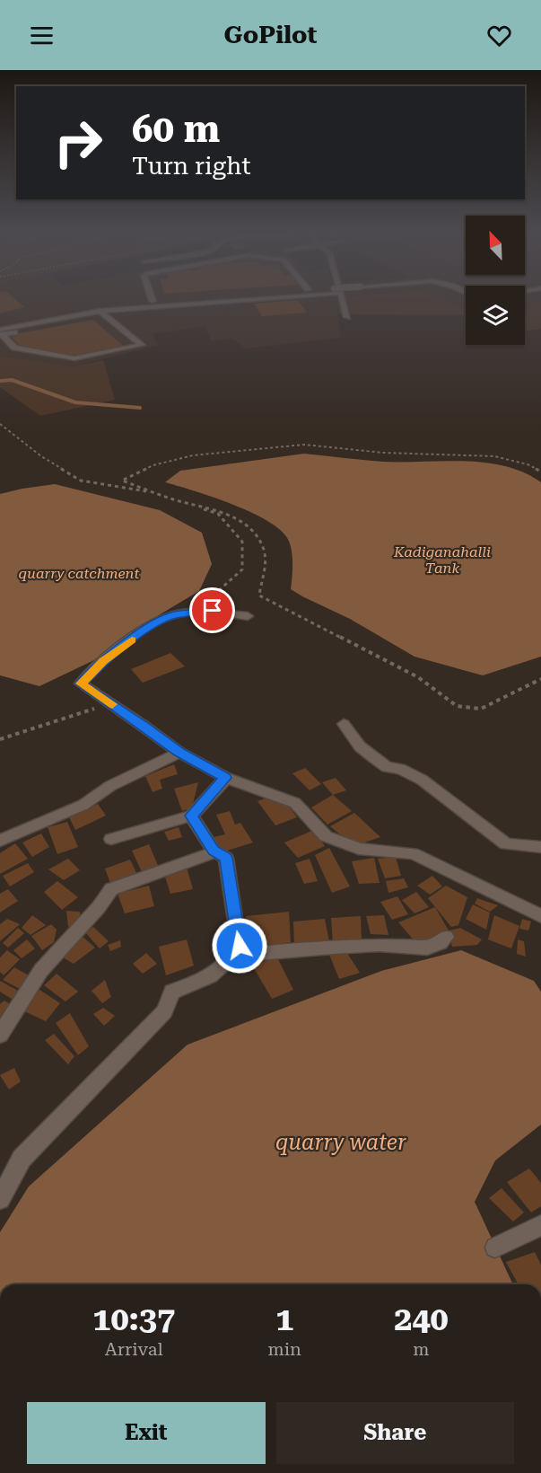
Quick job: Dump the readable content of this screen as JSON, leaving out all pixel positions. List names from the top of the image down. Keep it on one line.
{"water":["Kadiganahalli Tank","quarry catchment","quarry water"],"north":"top left","page":{"header":"GoPilot","turn":["60 m","Turn right"],"eta":["10:37","Arrival","1","min","240","m"],"buttons":["Exit","Share"]}}
